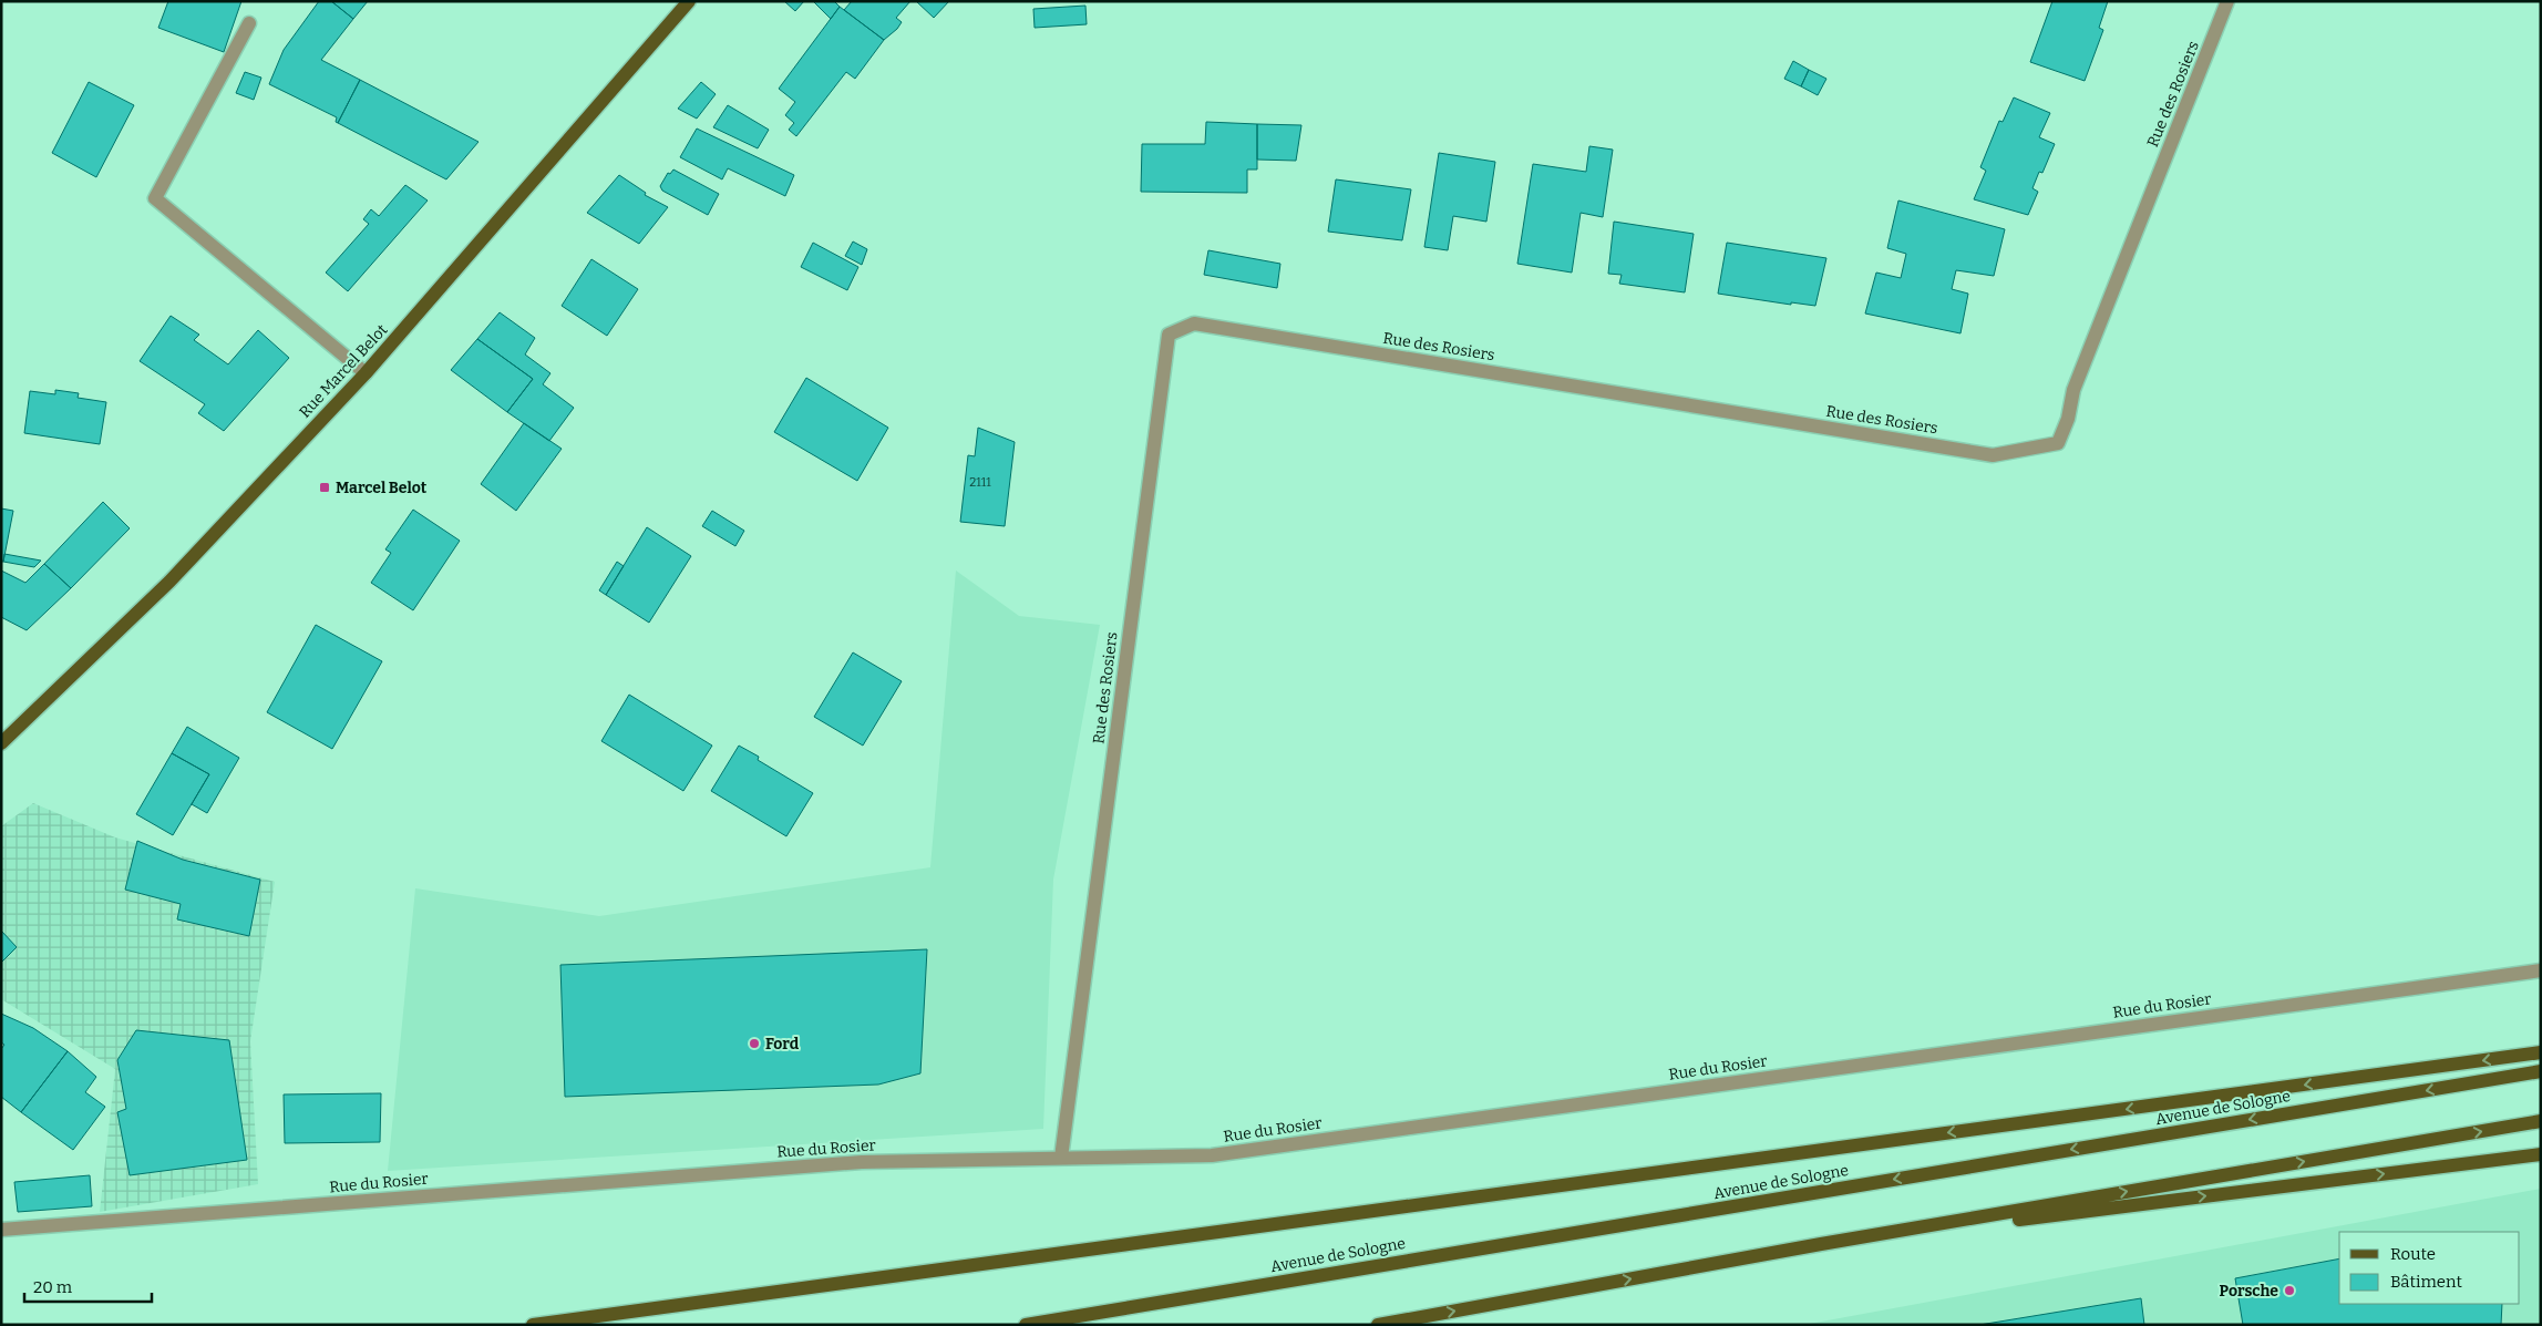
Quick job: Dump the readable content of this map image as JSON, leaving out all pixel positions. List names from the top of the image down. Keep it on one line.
{"streets":{"main road":["Rue Marcel Belot","Avenue de Sologne"],"street":["Rue des Rosiers","Rue du Rosier"]},"crossings":[["Rue des Rosiers","Rue du Rosier"]],"places":{"transit":["Marcel Belot"],"other":["Ford","Porsche"]},"house_numbers":["2111"],"legend":["Route","Bâtiment"],"scale_bar":"20 m"}
